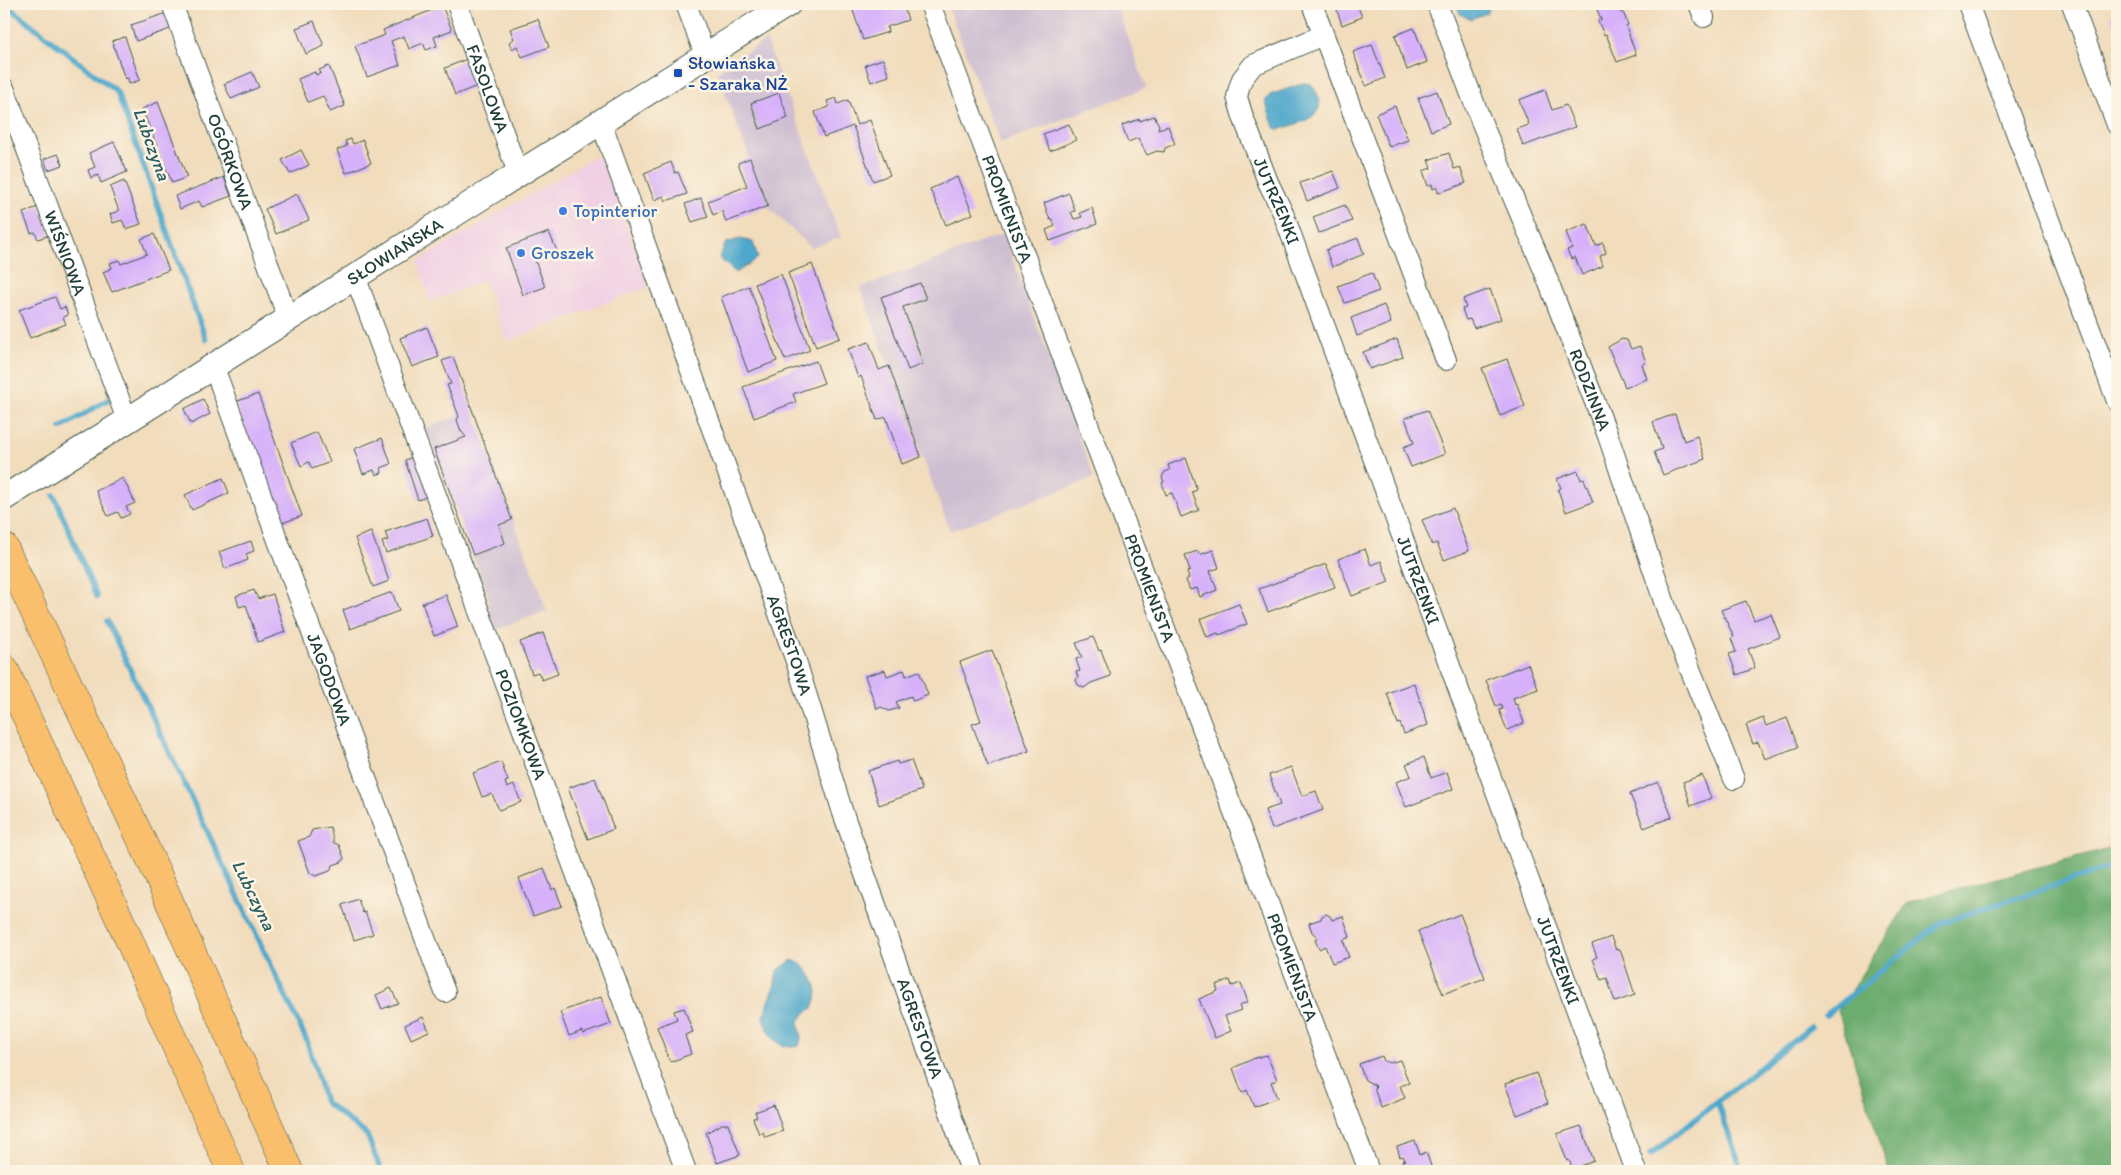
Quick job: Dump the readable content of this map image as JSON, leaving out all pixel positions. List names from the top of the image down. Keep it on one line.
{"streets":{"street":["FASOLOWA","OGÓRKOWA","JUTRZENKI","PROMIENISTA","SŁOWIAŃSKA","WIŚNIOWA","RODZINNA","AGRESTOWA","JAGODOWA","POZIOMKOWA"]},"crossings":[["FASOLOWA","SŁOWIAŃSKA"],["OGÓRKOWA","SŁOWIAŃSKA"],["SŁOWIAŃSKA","WIŚNIOWA"],["SŁOWIAŃSKA","AGRESTOWA"],["SŁOWIAŃSKA","JAGODOWA"],["SŁOWIAŃSKA","POZIOMKOWA"]],"water":["Lubczyna"],"places":{"transit":["Słowiańska - Szaraka NŻ"],"other":["Topinterior","Groszek"]}}
